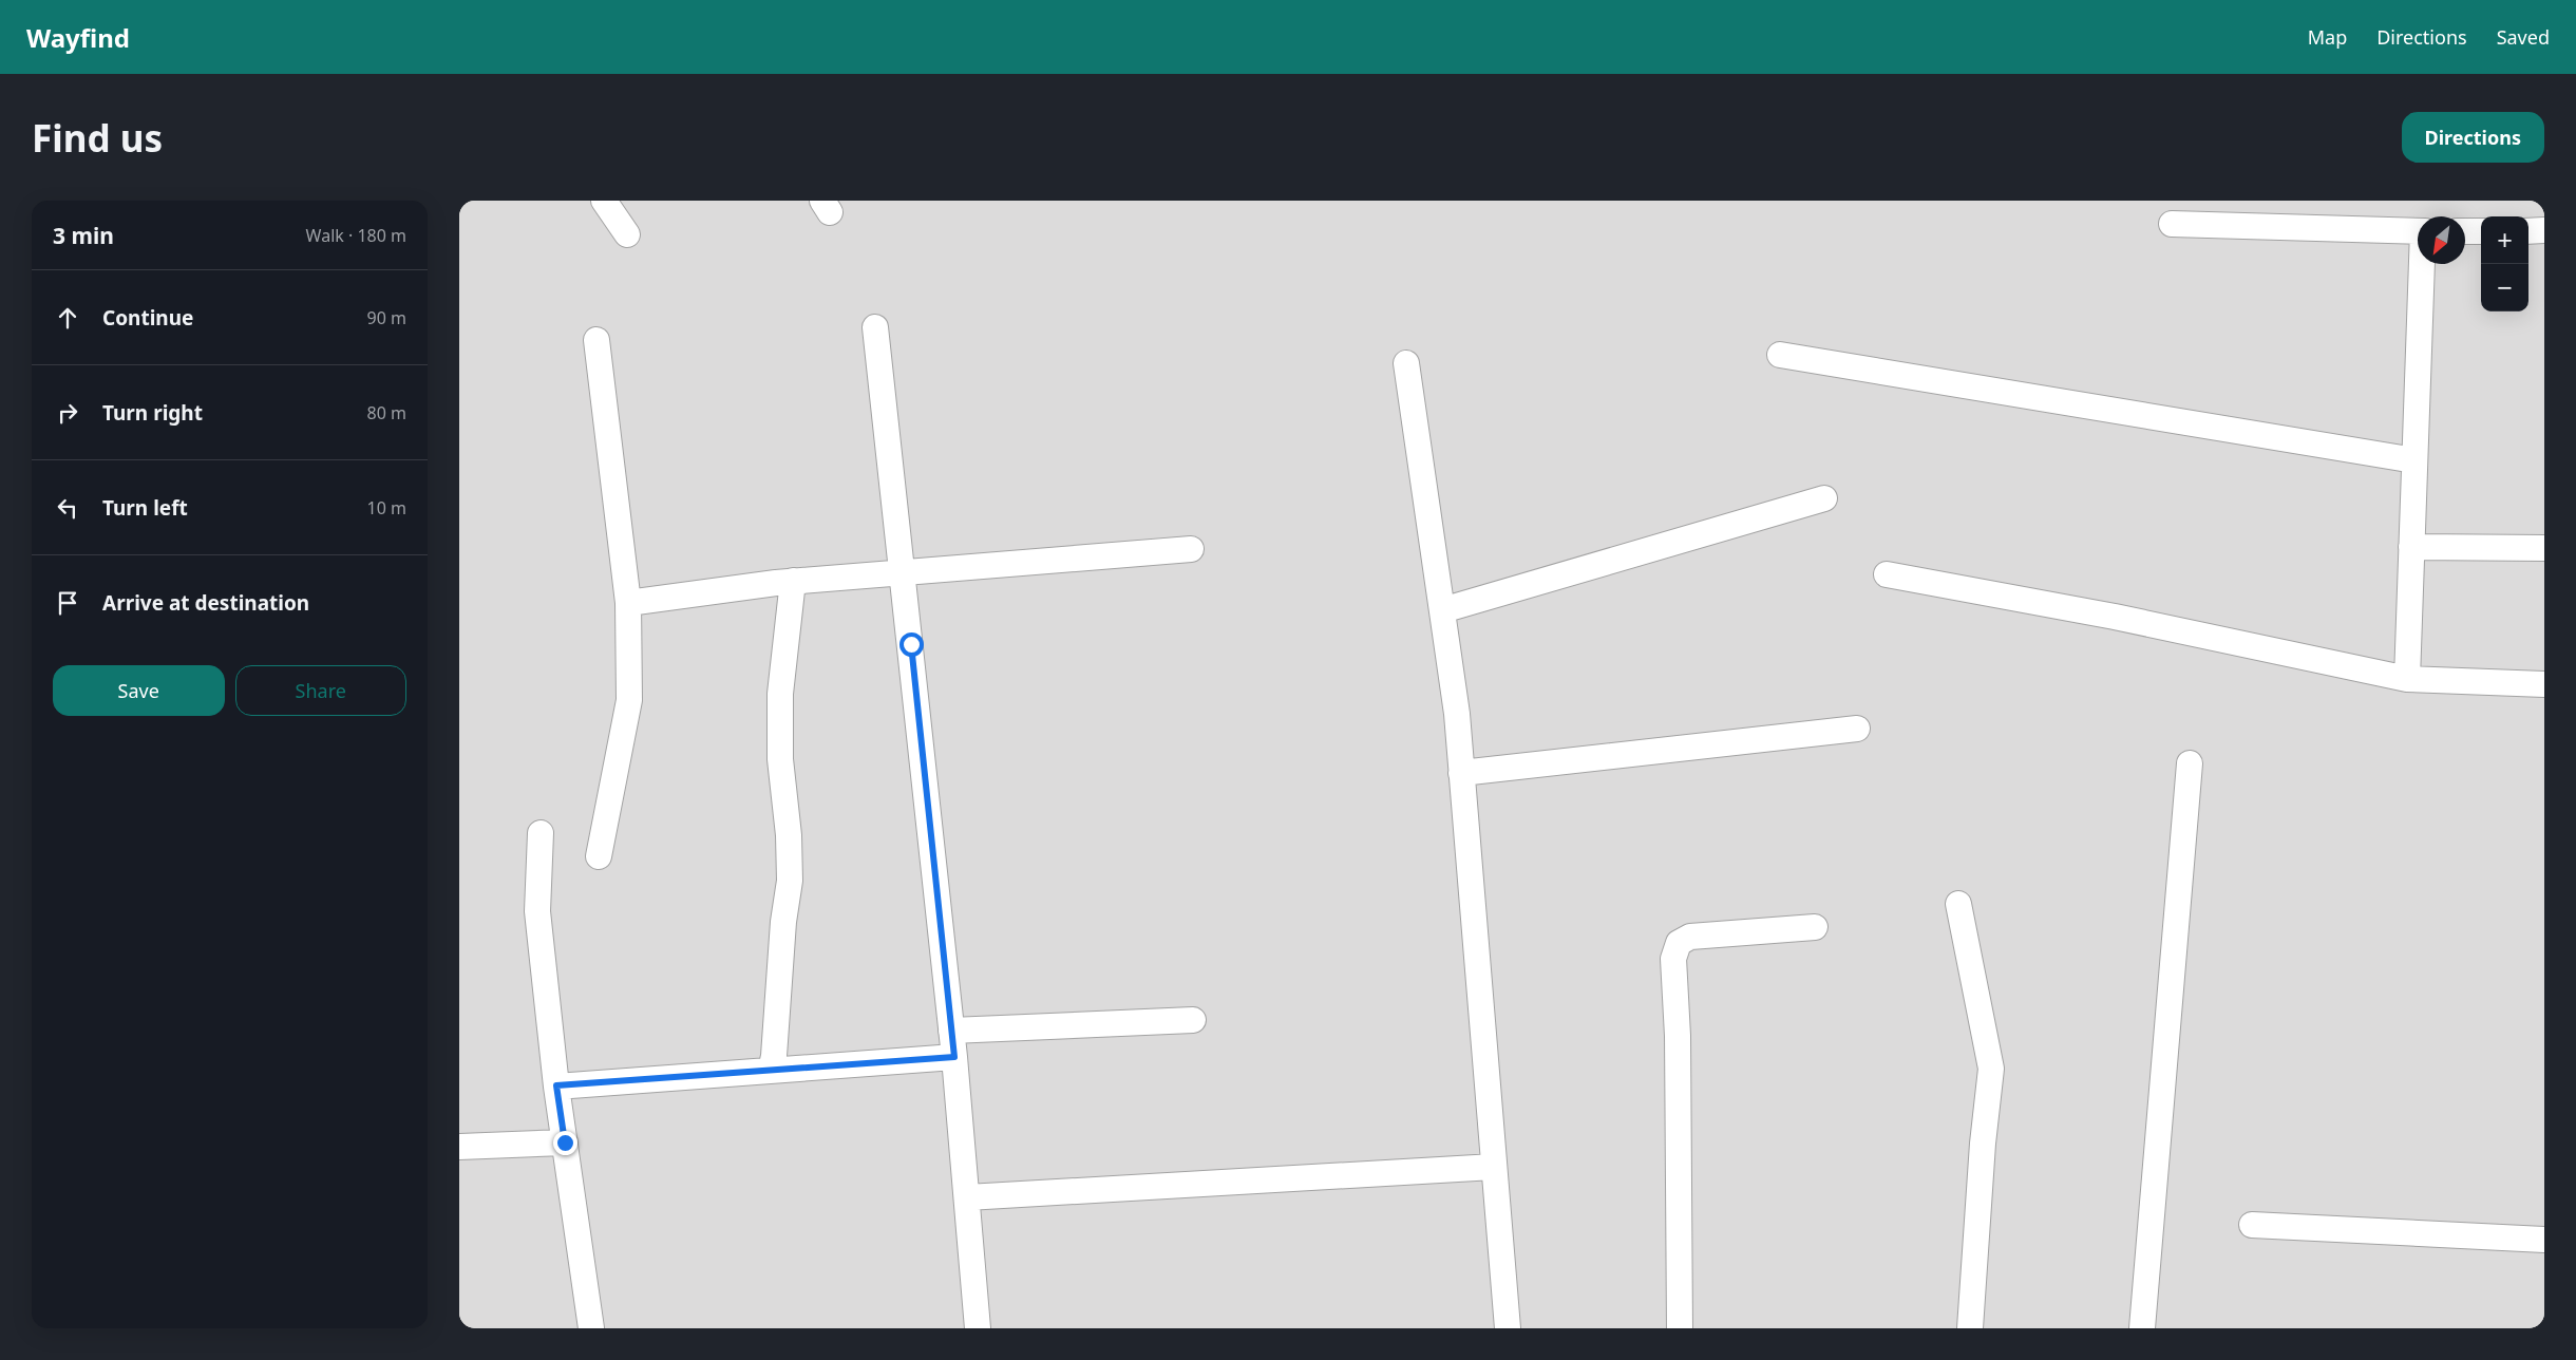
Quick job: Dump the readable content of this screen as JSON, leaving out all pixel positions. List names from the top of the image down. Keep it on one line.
{"north":"bottom left","page":{"header":"Wayfind","nav":["Map","Directions","Saved"],"buttons":["Directions",["Save","Share"]],"title":"Find us","heading":["3 min","Walk · 180 m"],"map_buttons":["+","−"],"list":[["Continue","90 m"],["Turn right","80 m"],["Turn left","10 m"],"Arrive at destination"]}}
